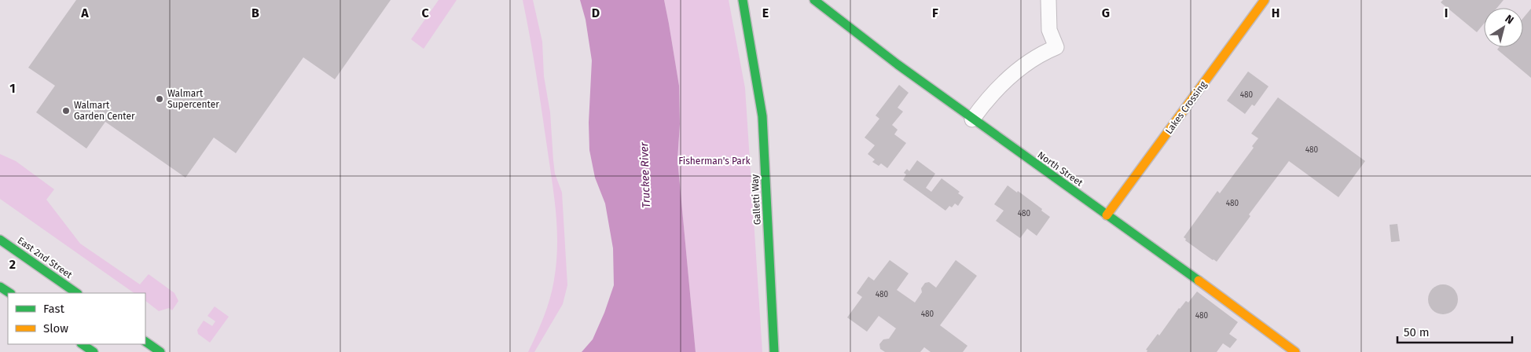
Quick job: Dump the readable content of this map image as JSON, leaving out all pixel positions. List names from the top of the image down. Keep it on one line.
{"streets":{"street":["Lakes Crossing","North Street","Galletti Way","East 2nd Street"]},"crossings":[["Lakes Crossing","North Street"]],"water":["Truckee River"],"parks":["Fisherman's Park"],"places":["Walmart Supercenter","Walmart Garden Center"],"house_numbers":["480","480","480","480","480","480","480"],"legend":["Fast","Slow"],"scale_bar":"50 m","north":"top right","grid":{"columns":["A","B","C","D","E","F","G","H","I"],"rows":["1","2"]}}
